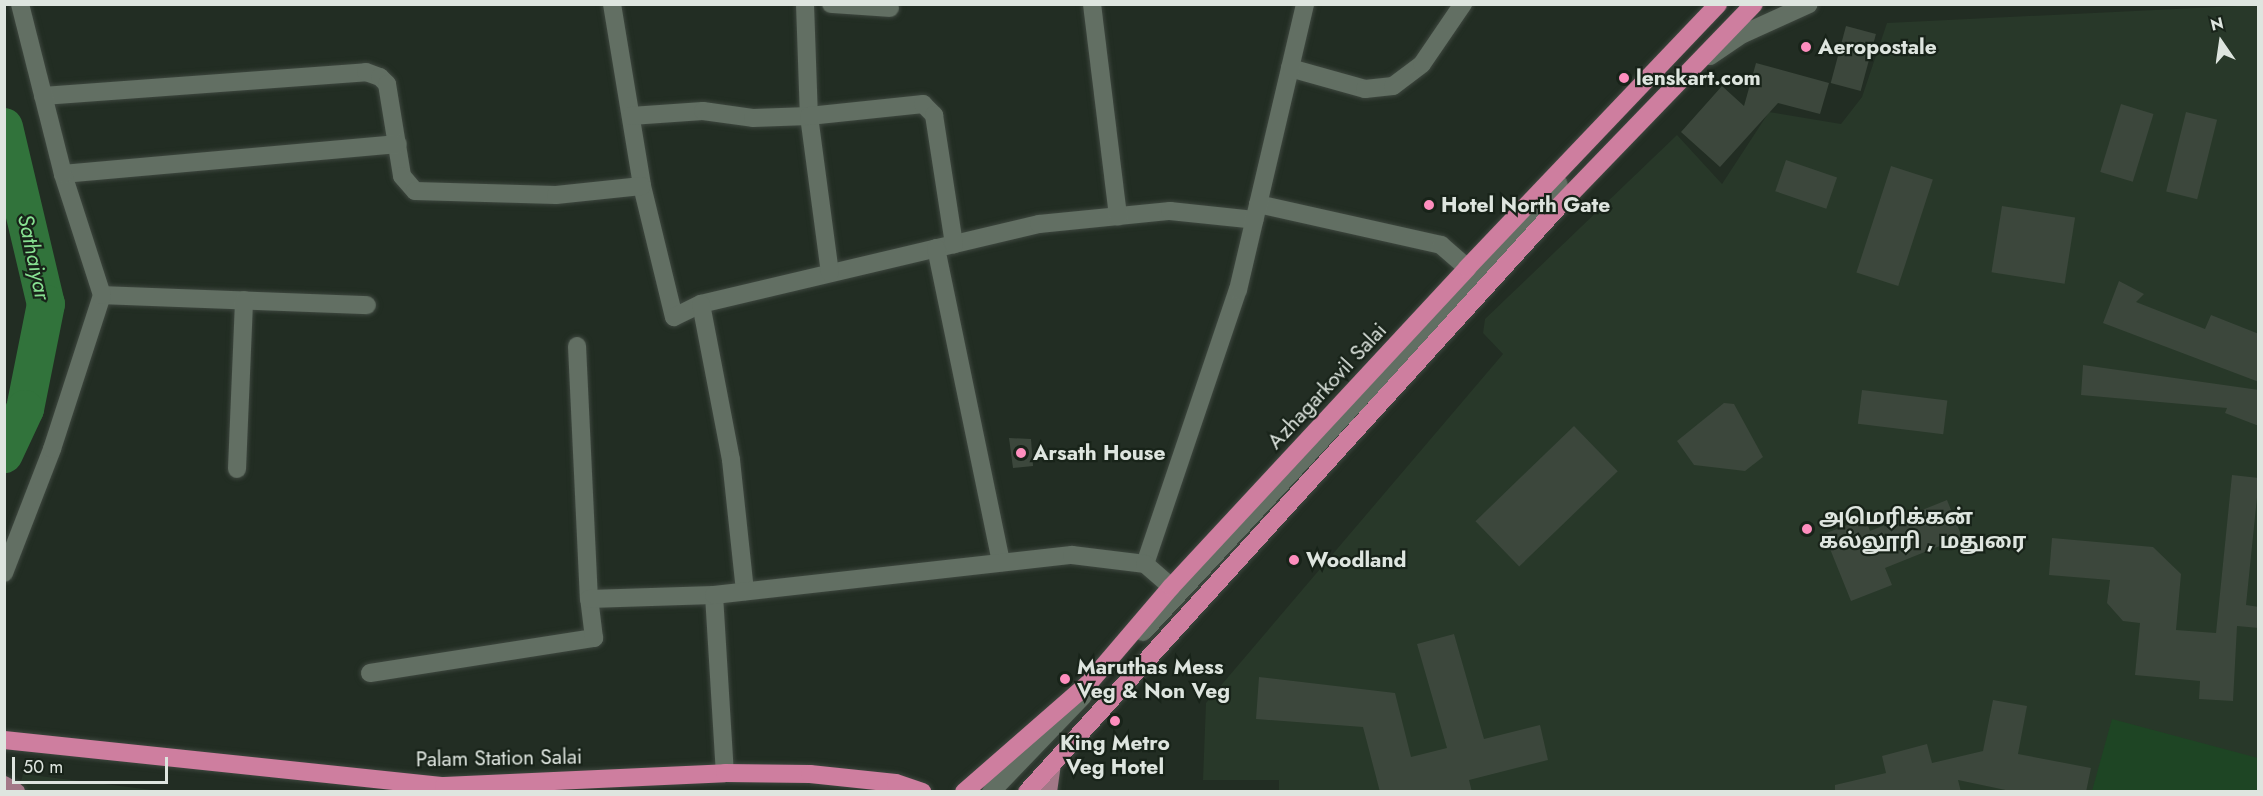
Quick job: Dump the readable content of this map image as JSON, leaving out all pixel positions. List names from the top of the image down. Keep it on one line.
{"streets":{"highway":["Azhagarkovil Salai","Palam Station Salai"]},"water":["Sathaiyar"],"places":["Aeropostale","lenskart.com","Hotel North Gate","Arsath House","அமெரிக்கன் கல்லூரி , மதுரை","Woodland","Maruthas Mess Veg & Non Veg","King Metro Veg Hotel"],"scale_bar":"50 m","north":"top"}
